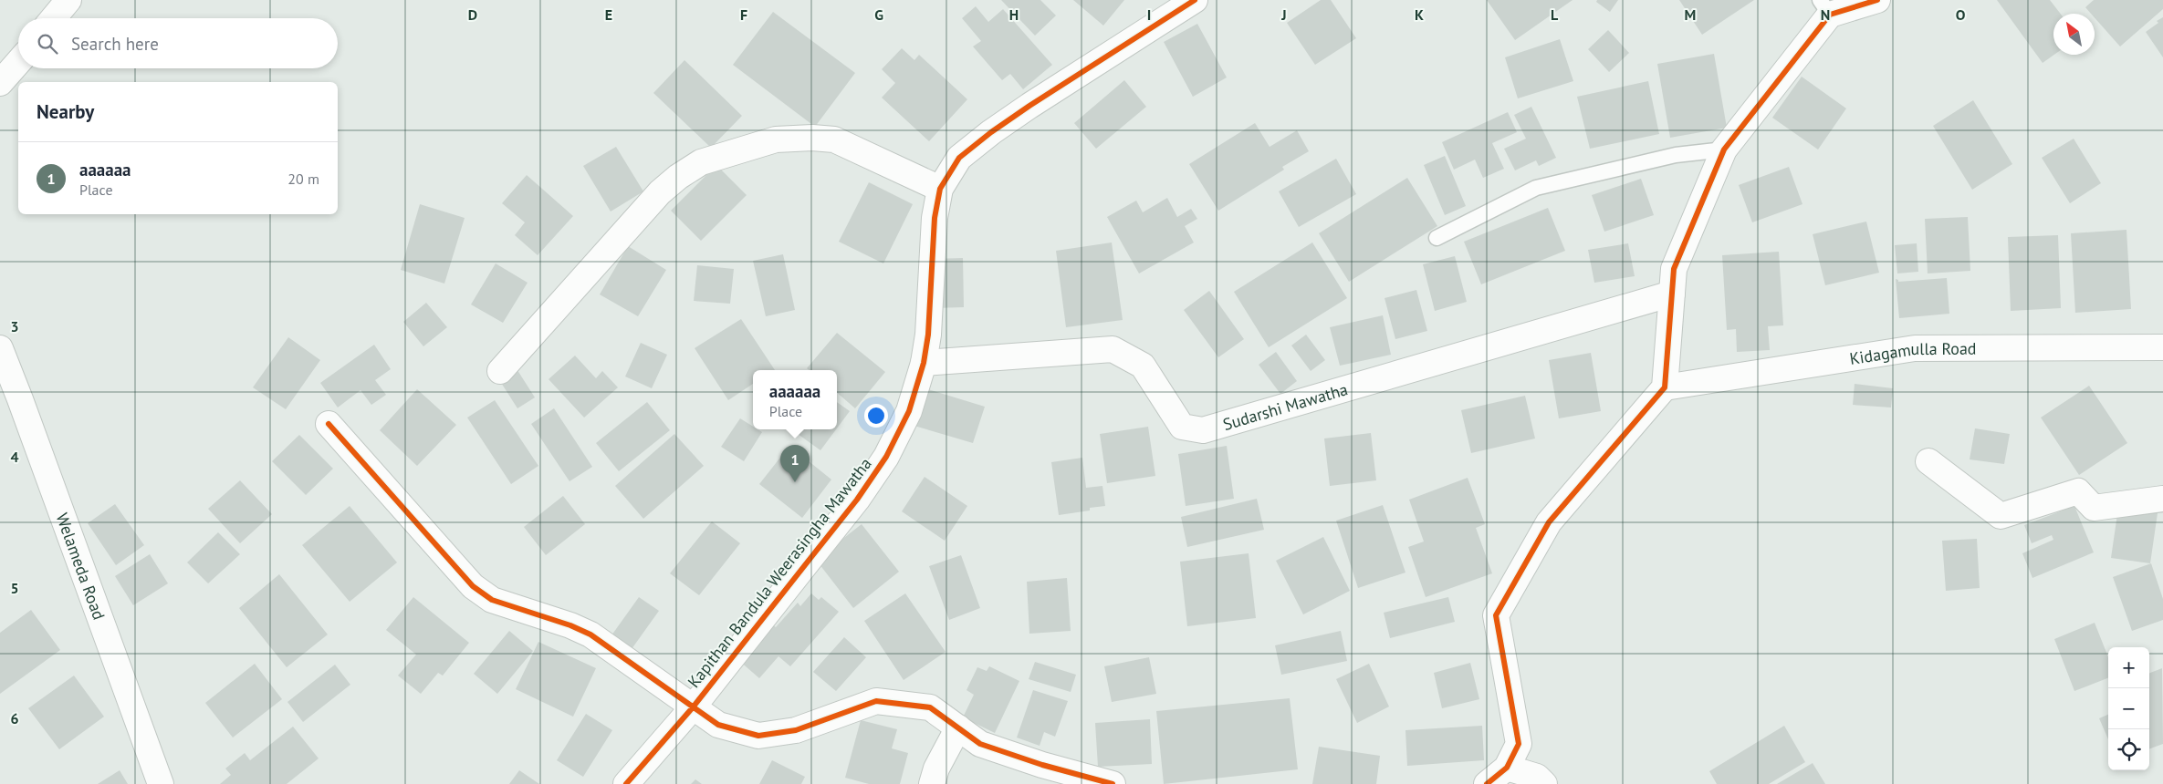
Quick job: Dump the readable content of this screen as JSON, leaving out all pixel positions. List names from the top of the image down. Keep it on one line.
{"streets":{"street":["Kidagamulla Road","Sudarshi Mawatha","Welameda Road","Kapithan Bandula Weerasingha Mawatha"]},"crossings":[["Sudarshi Mawatha","Kapithan Bandula Weerasingha Mawatha"]],"north":"top left","page":{"search":"Search here","heading":"Nearby","list":[{"mark":"1","name":"aaaaaa","note":"Place","value":"20 m"}],"popup":["aaaaaa","Place"],"pins":"1","map_buttons":["+","−"]},"grid":{"columns":["D","E","F","G","H","I","J","K","L","M","N","O"],"rows":["3","4","5","6"]}}
